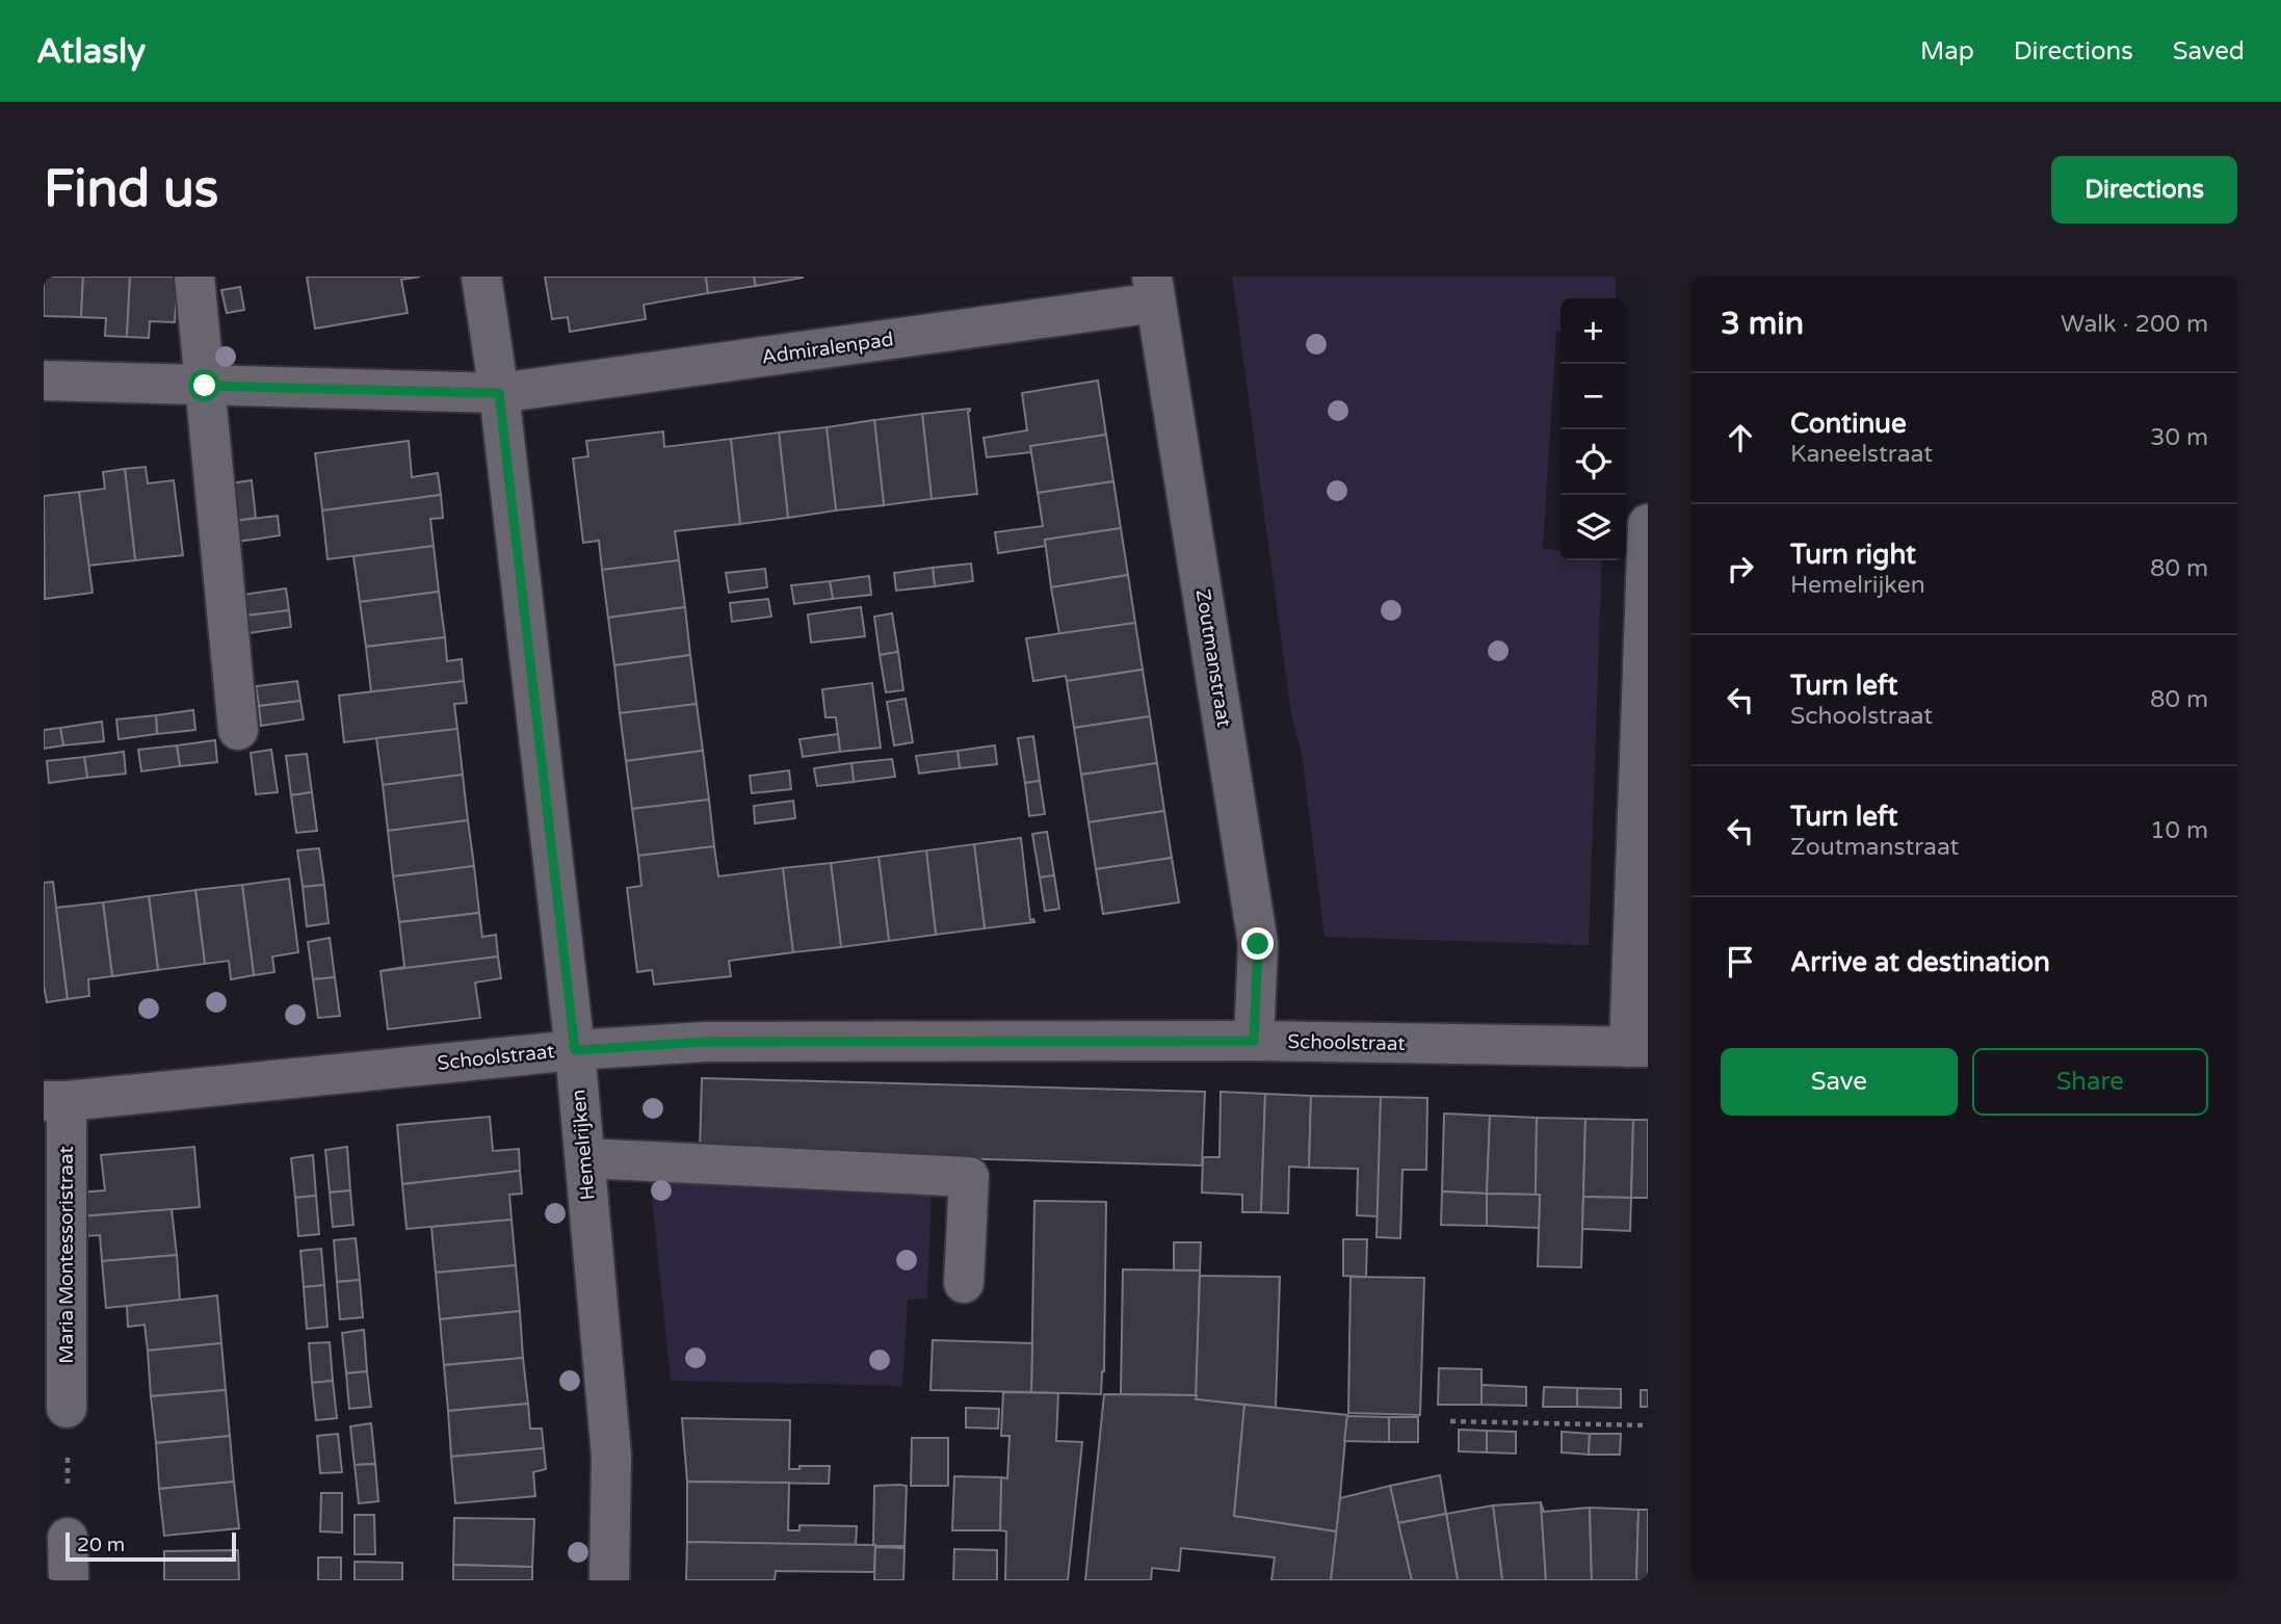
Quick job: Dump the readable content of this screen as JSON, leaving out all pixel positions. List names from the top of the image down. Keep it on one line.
{"streets":{"street":["Admiralenpad","Zoutmanstraat","Schoolstraat","Hemelrijken","Maria Montessoristraat"]},"crossings":[["Admiralenpad","Zoutmanstraat"],["Admiralenpad","Hemelrijken"],["Zoutmanstraat","Schoolstraat"],["Schoolstraat","Hemelrijken"],["Schoolstraat","Maria Montessoristraat"]],"scale_bar":"20 m","page":{"header":"Atlasly","nav":["Map","Directions","Saved"],"buttons":["Directions",["Save","Share"]],"title":"Find us","heading":["3 min","Walk · 200 m"],"map_buttons":["+","−"],"list":[["Continue","Kaneelstraat","30 m"],["Turn right","Hemelrijken","80 m"],["Turn left","Schoolstraat","80 m"],["Turn left","Zoutmanstraat","10 m"],"Arrive at destination"],"scale":"20 m"}}
